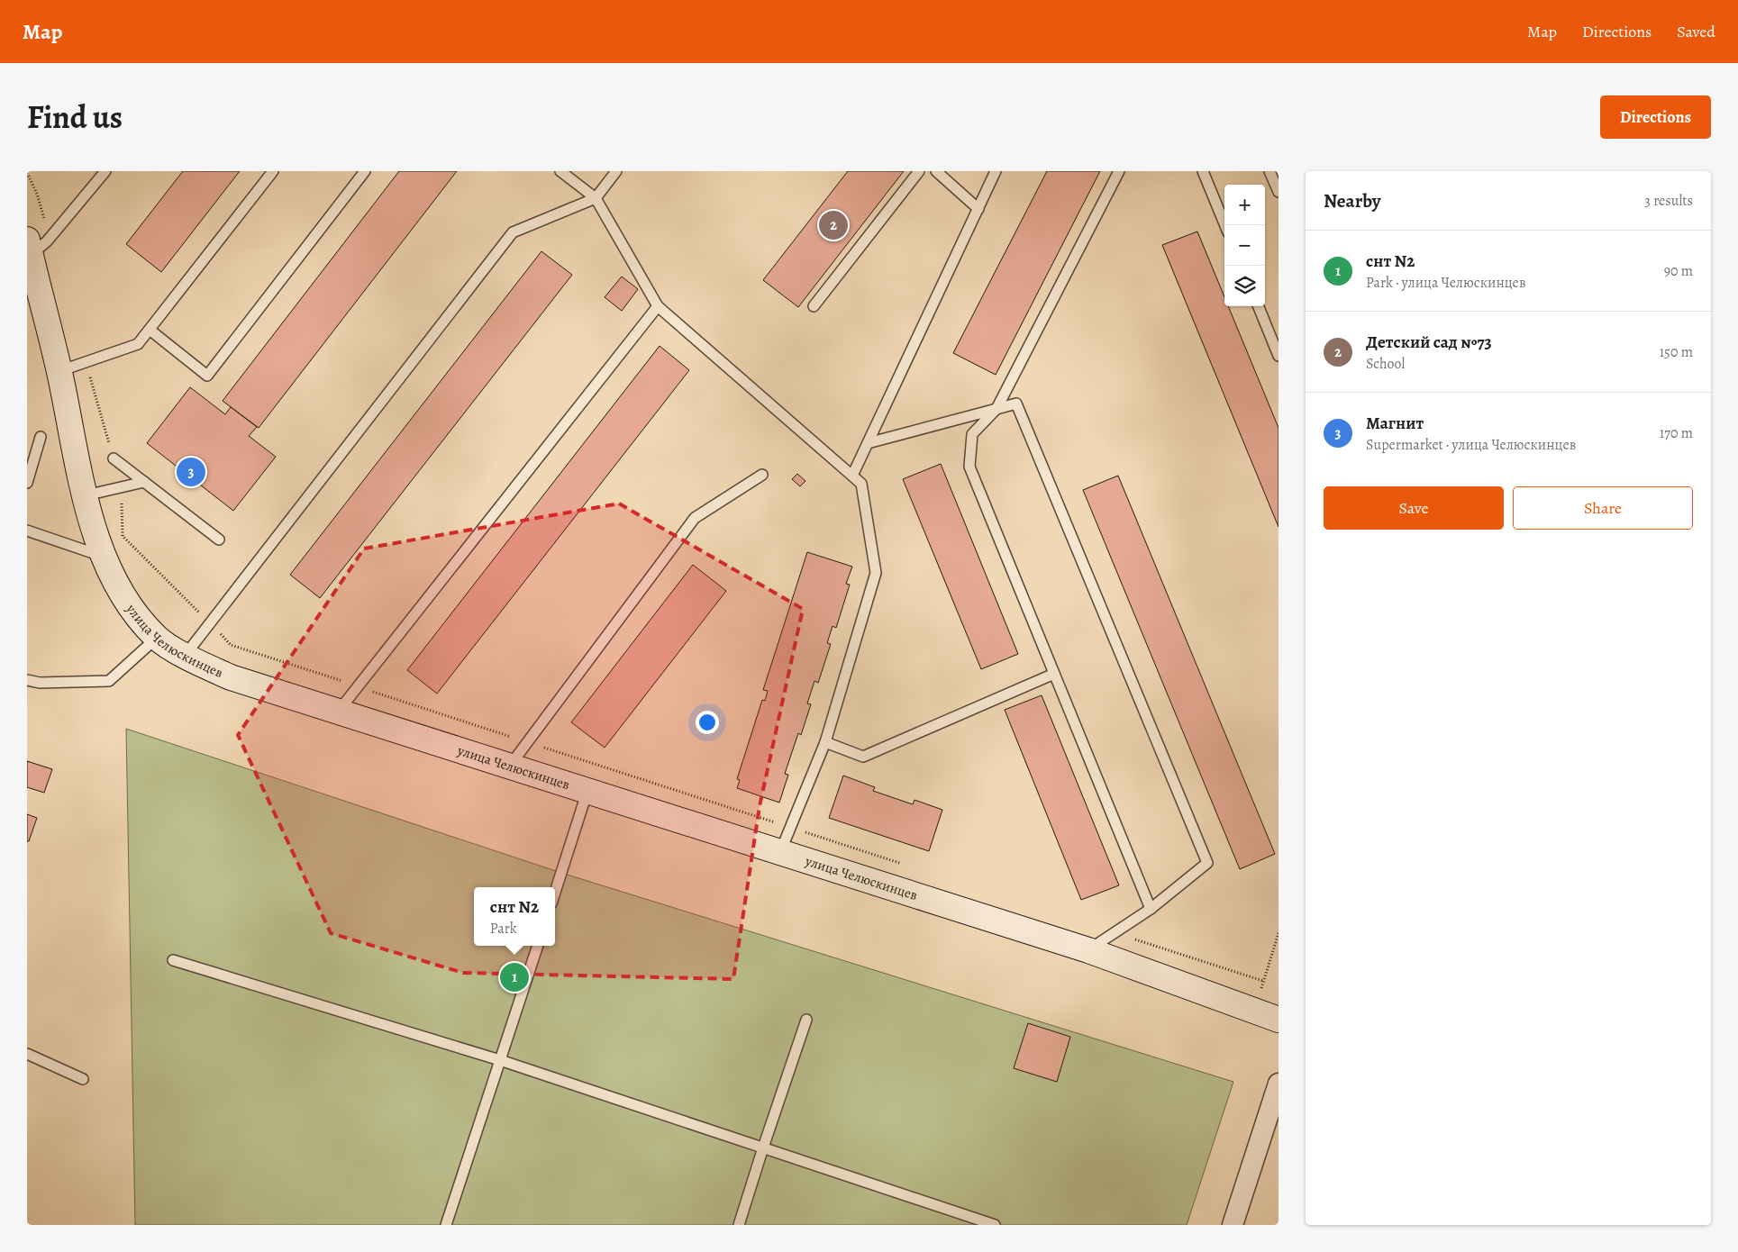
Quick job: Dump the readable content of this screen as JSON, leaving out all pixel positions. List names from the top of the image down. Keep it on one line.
{"streets":{"street":["улица Челюскинцев"]},"page":{"header":"Map","nav":["Map","Directions","Saved"],"title":"Find us","buttons":["Directions",["Save","Share"]],"heading":["Nearby","3 results"],"map_buttons":["+","−"],"pins":["2","3","1"],"list":[{"mark":"1","name":"снт N2","note":"Park · улица Челюскинцев","value":"90 m"},{"mark":"2","name":"Детский сад №73","note":"School","value":"150 m"},{"mark":"3","name":"Магнит","note":"Supermarket · улица Челюскинцев","value":"170 m"}],"popup":["снт N2","Park"]}}
